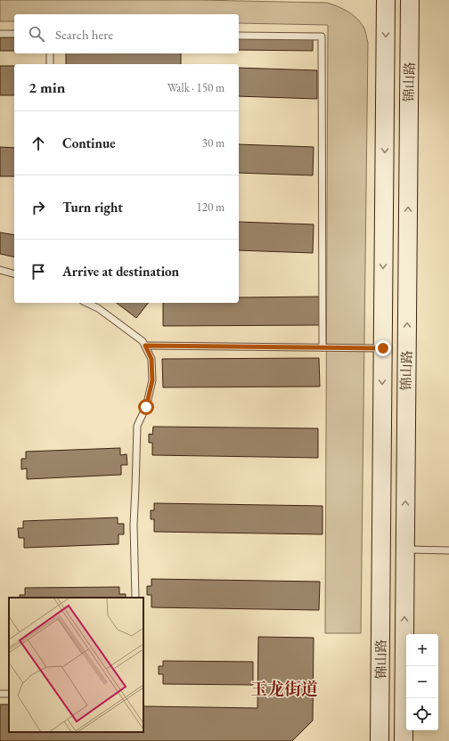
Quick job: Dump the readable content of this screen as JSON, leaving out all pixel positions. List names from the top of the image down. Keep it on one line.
{"streets":{"street":["锦山路"]},"districts":["玉龙街道"],"page":{"search":"Search here","heading":["2 min","Walk · 150 m"],"list":[["Continue","30 m"],["Turn right","120 m"],"Arrive at destination"],"map_buttons":["+","−"]}}
